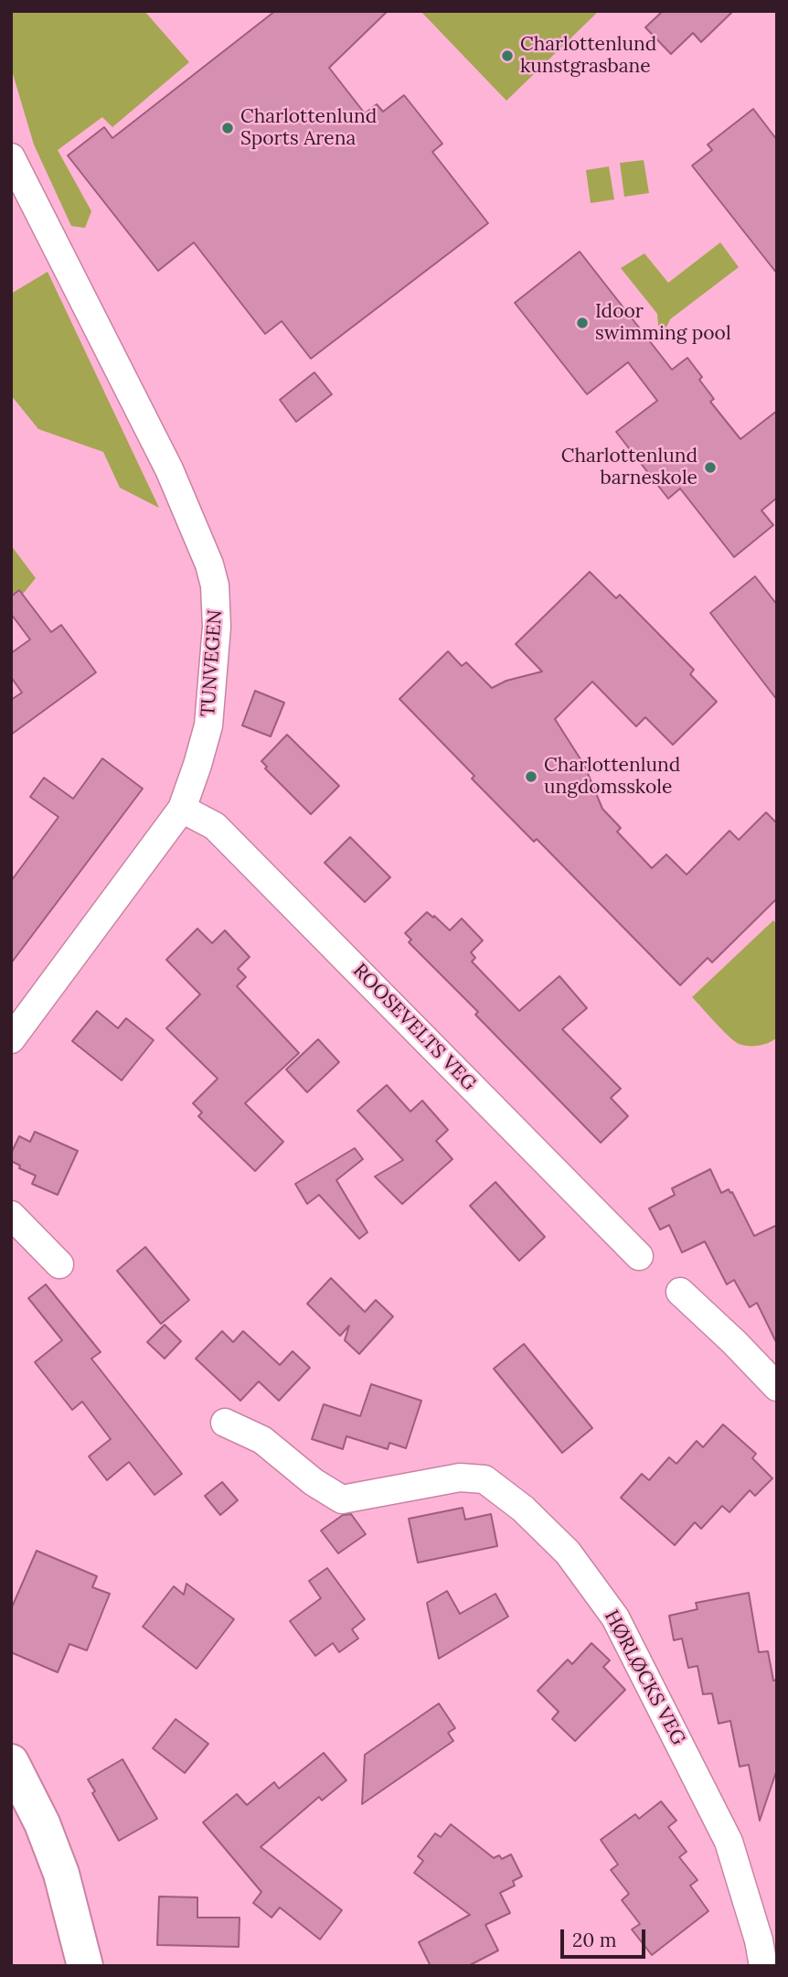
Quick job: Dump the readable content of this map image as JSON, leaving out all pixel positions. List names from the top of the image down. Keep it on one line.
{"streets":{"street":["TUNVEGEN","ROOSEVELTS VEG","HØRLØCKS VEG"]},"crossings":[["TUNVEGEN","ROOSEVELTS VEG"]],"places":["Charlottenlund kunstgrasbane","Charlottenlund Sports Arena","Idoor swimming pool","Charlottenlund barneskole","Charlottenlund ungdomsskole"],"scale_bar":"20 m"}
